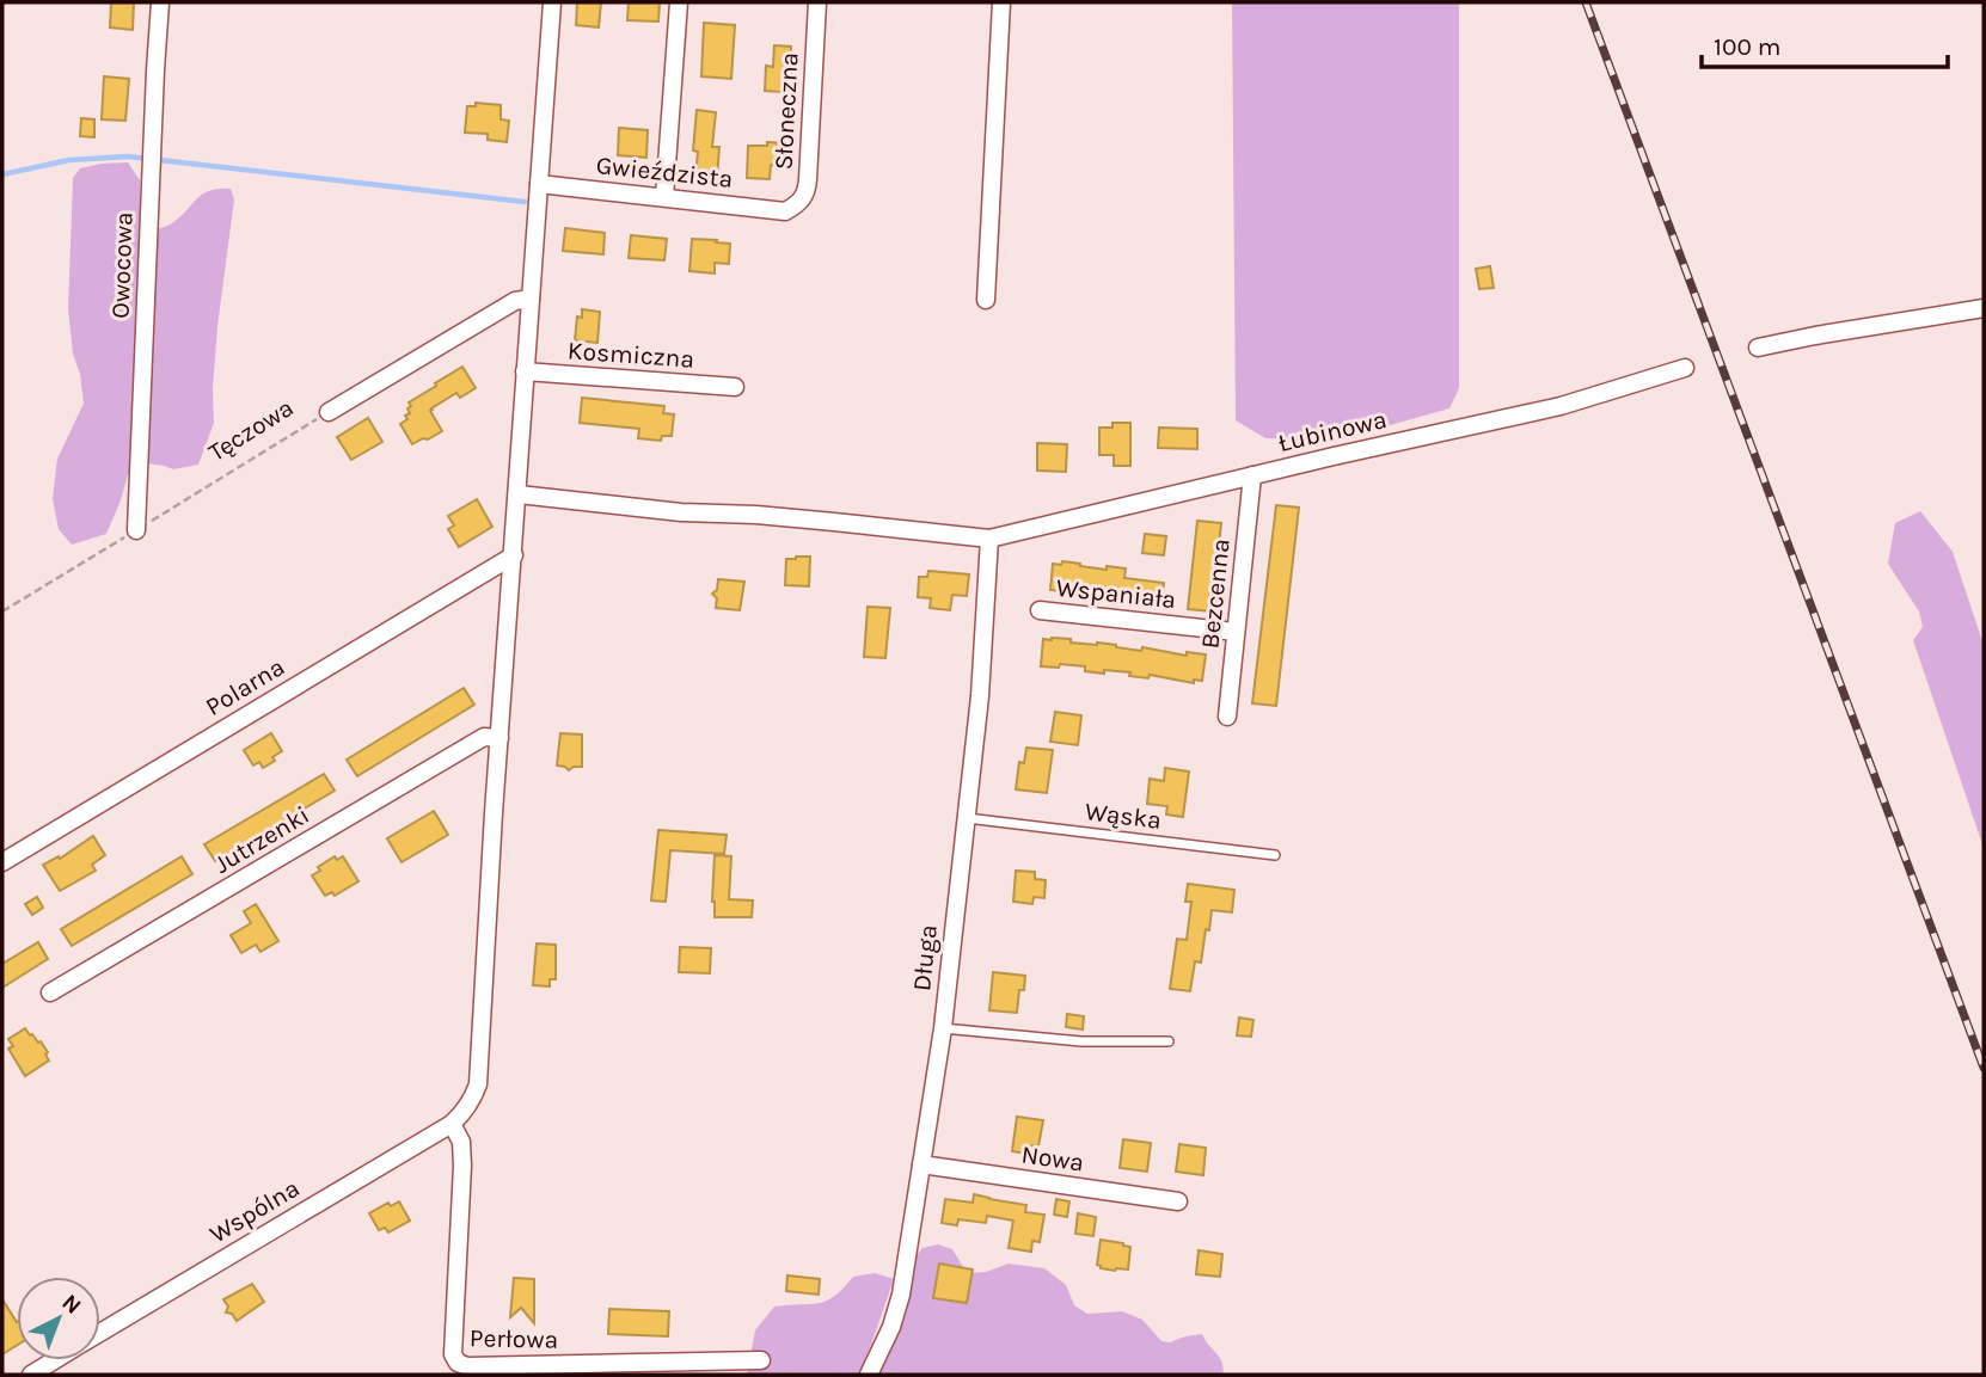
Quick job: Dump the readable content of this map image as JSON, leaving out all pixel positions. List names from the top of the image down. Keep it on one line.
{"streets":{"street":["Słoneczna","Gwieździsta","Owocowa","Kosmiczna","Tęczowa","Łubinowa","Wspaniała","Bezcenna","Polarna","Jutrzenki","Długa","Nowa","Wspólna","Perłowa"],"lane":["Wąska"]},"crossings":[["Słoneczna","Gwieździsta"],["Owocowa","Tęczowa"],["Łubinowa","Bezcenna"],["Łubinowa","Długa"],["Wspaniała","Bezcenna"],["Wąska","Długa"],["Długa","Nowa"],["Wspólna","Perłowa"]],"scale_bar":"100 m","north":"top right"}
